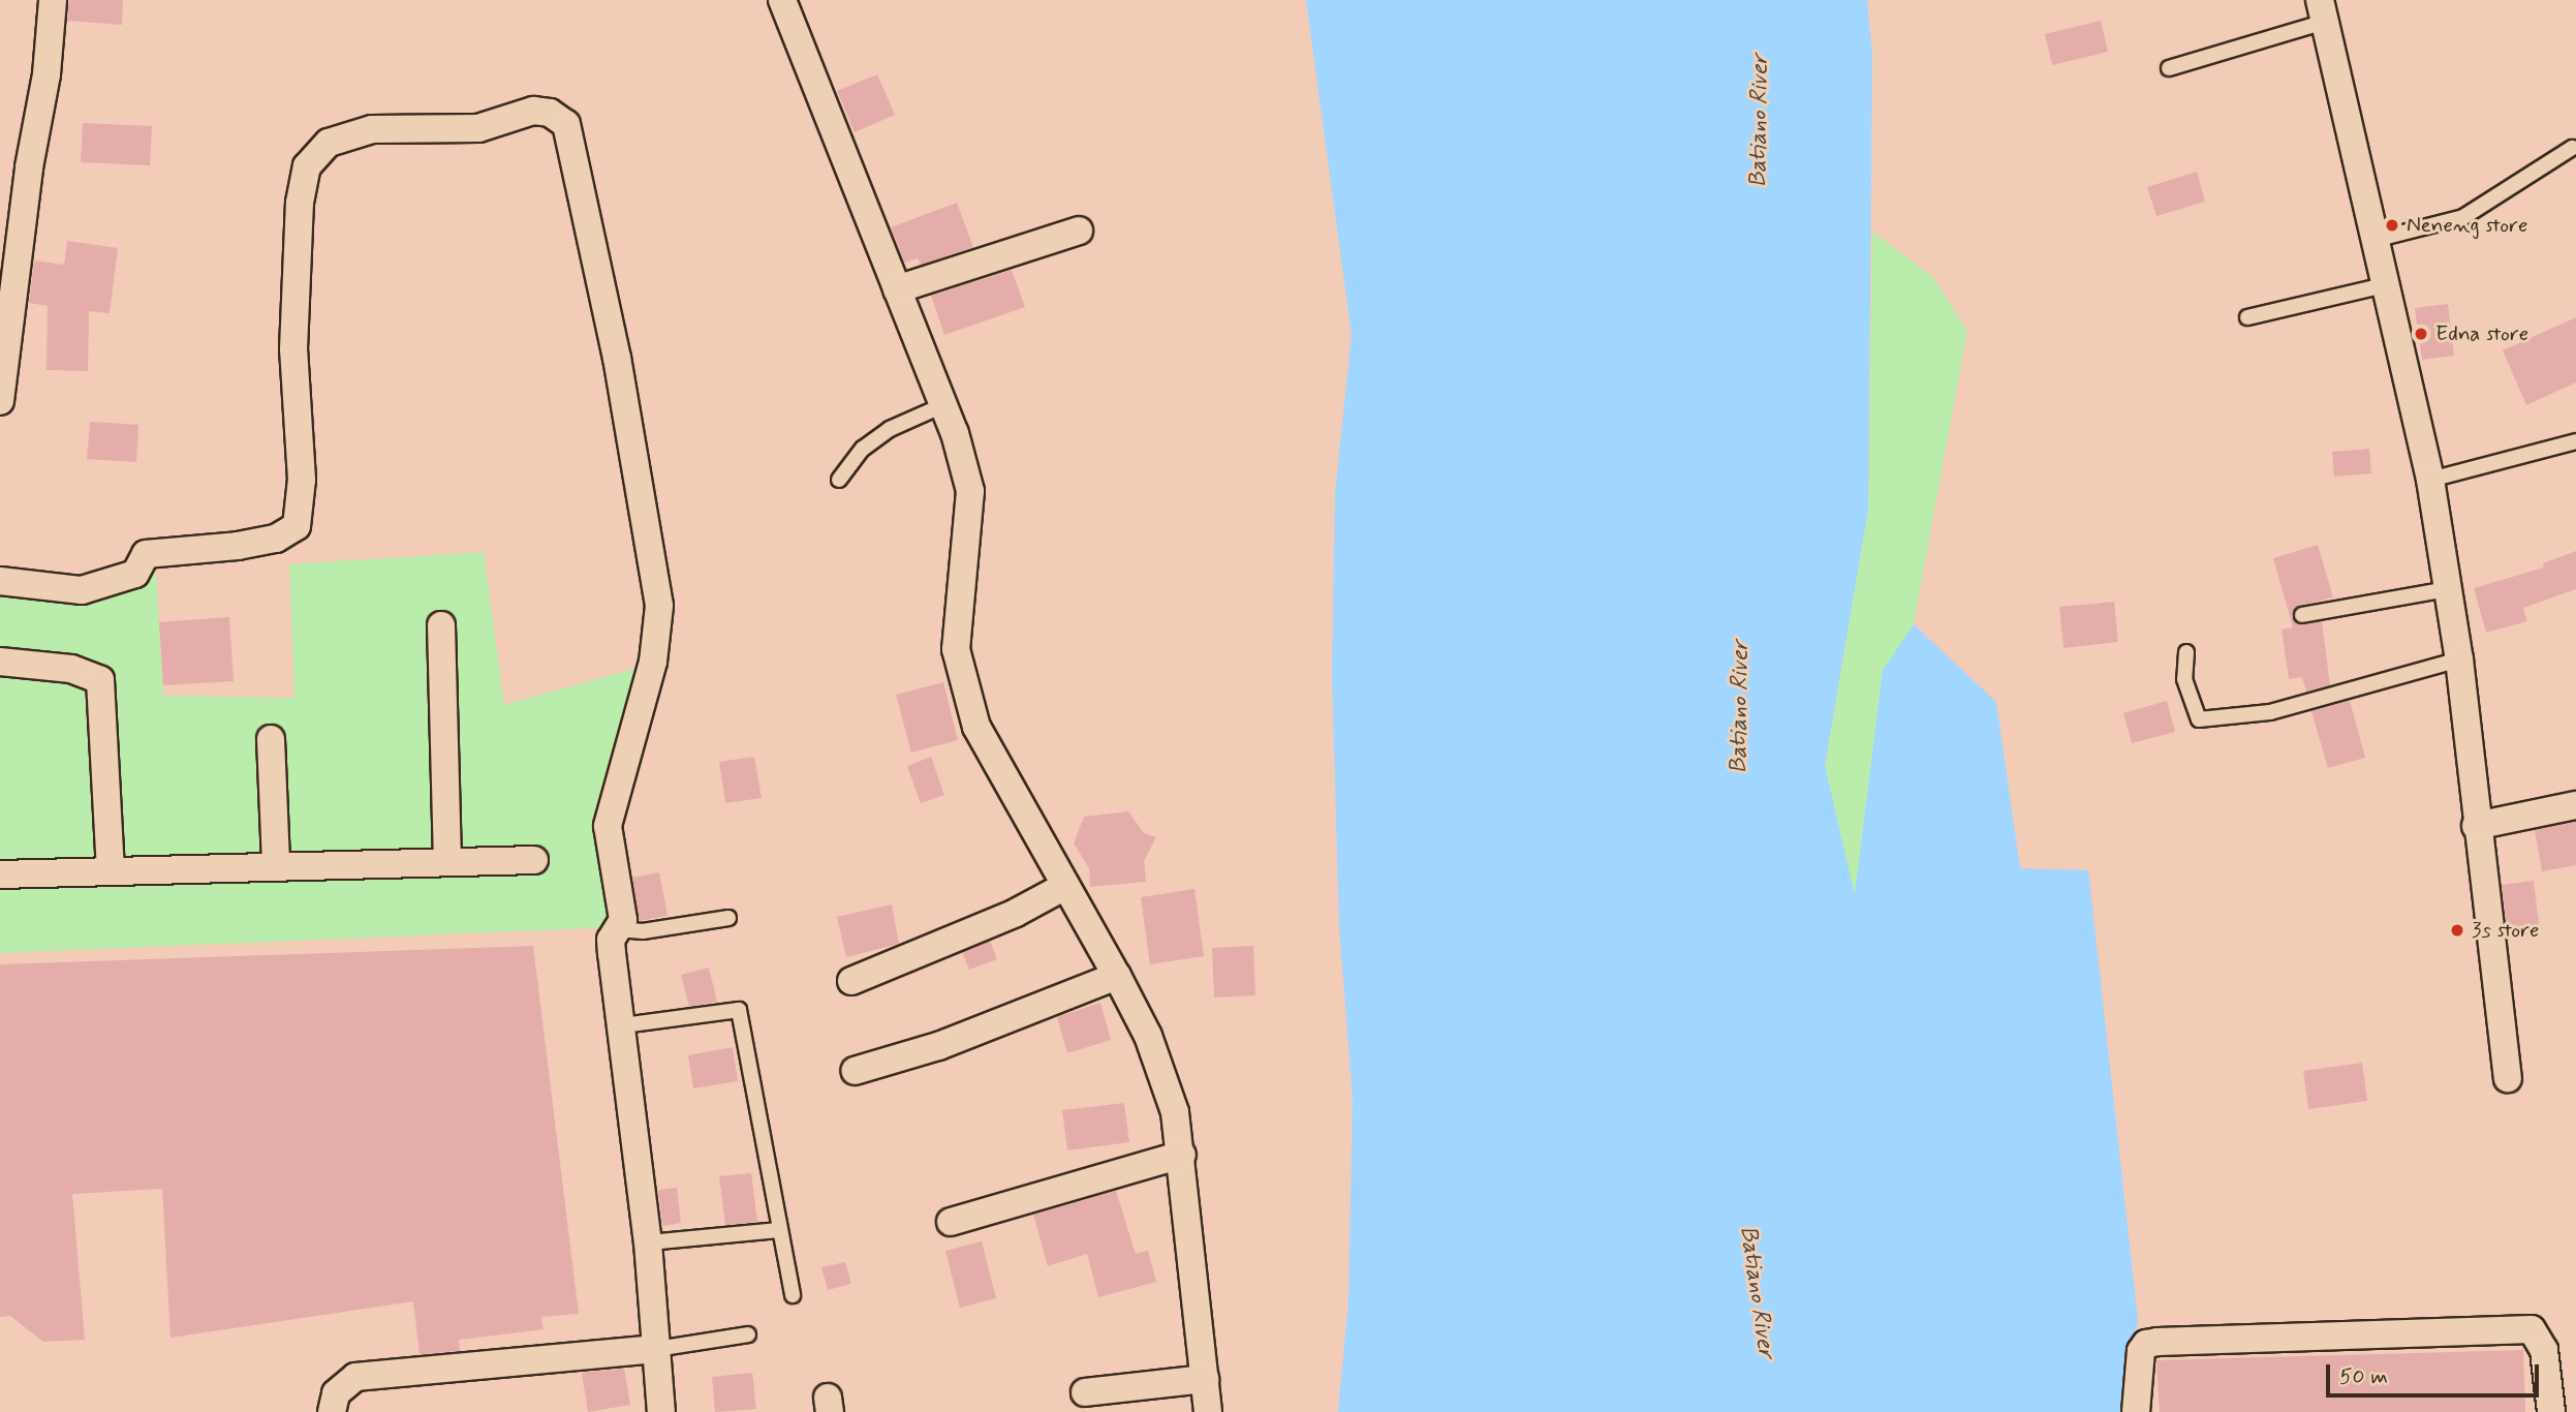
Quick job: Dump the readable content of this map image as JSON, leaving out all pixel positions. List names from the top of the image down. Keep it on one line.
{"water":["Batiano River"],"places":["Neneng store","Edna store","3s store"],"scale_bar":"50 m"}
